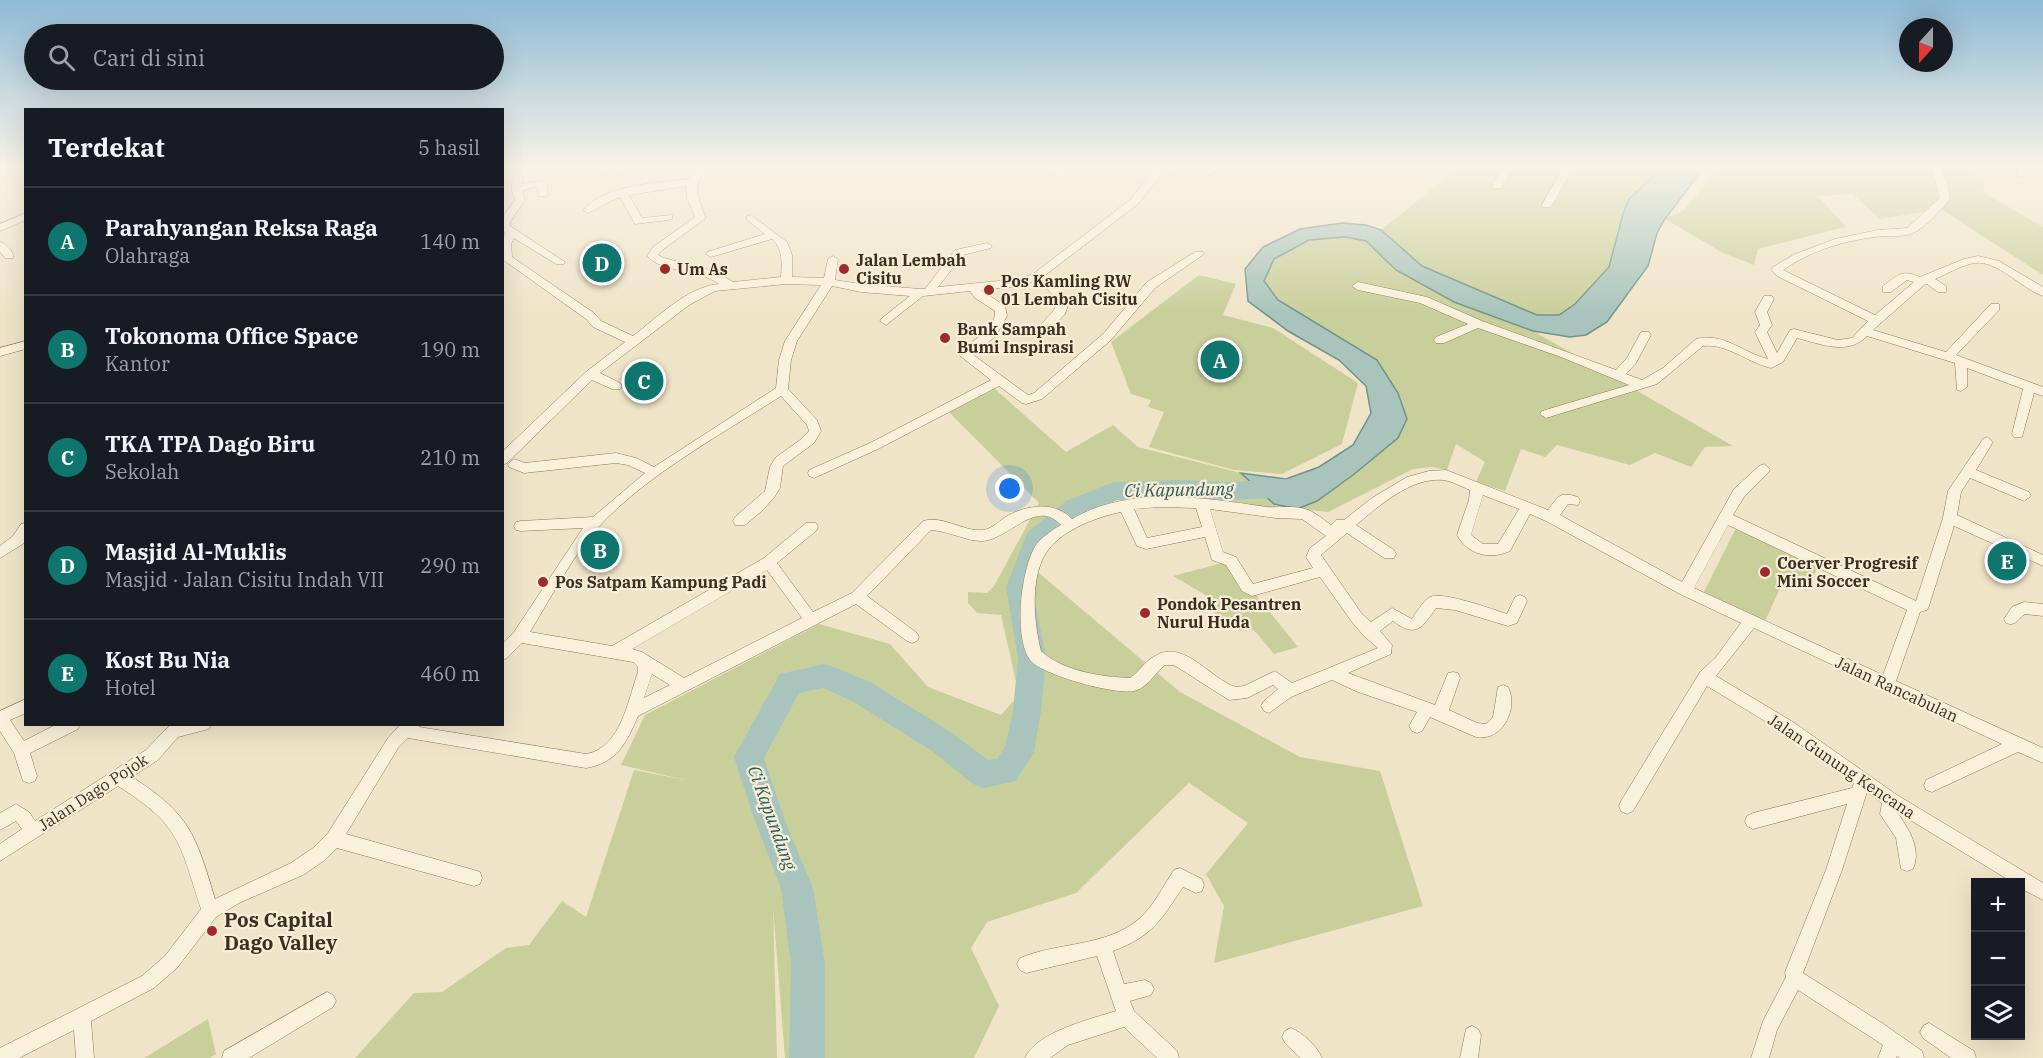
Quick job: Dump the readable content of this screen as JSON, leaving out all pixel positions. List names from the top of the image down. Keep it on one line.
{"streets":{"street":["Jalan Rancabulan","Jalan Gunung Kencana","Jalan Dago Pojok"]},"water":["Ci Kapundung"],"places":["Um As","Jalan Lembah Cisitu","Pos Kamling RW 01 Lembah Cisitu","Bank Sampah Bumi Inspirasi","Coerver Progresif Mini Soccer","Pos Satpam Kampung Padi","Pondok Pesantren Nurul Huda","Pos Capital Dago Valley"],"north":"bottom","page":{"search":"Cari di sini","heading":["Terdekat","5 hasil"],"list":[{"mark":"A","name":"Parahyangan Reksa Raga","note":"Olahraga","value":"140 m"},{"mark":"B","name":"Tokonoma Office Space","note":"Kantor","value":"190 m"},{"mark":"C","name":"TKA TPA Dago Biru","note":"Sekolah","value":"210 m"},{"mark":"D","name":"Masjid Al-Muklis","note":"Masjid · Jalan Cisitu Indah VII","value":"290 m"},{"mark":"E","name":"Kost Bu Nia","note":"Hotel","value":"460 m"}],"pins":["D","A","C","B","E"],"map_buttons":["+","−"]}}
